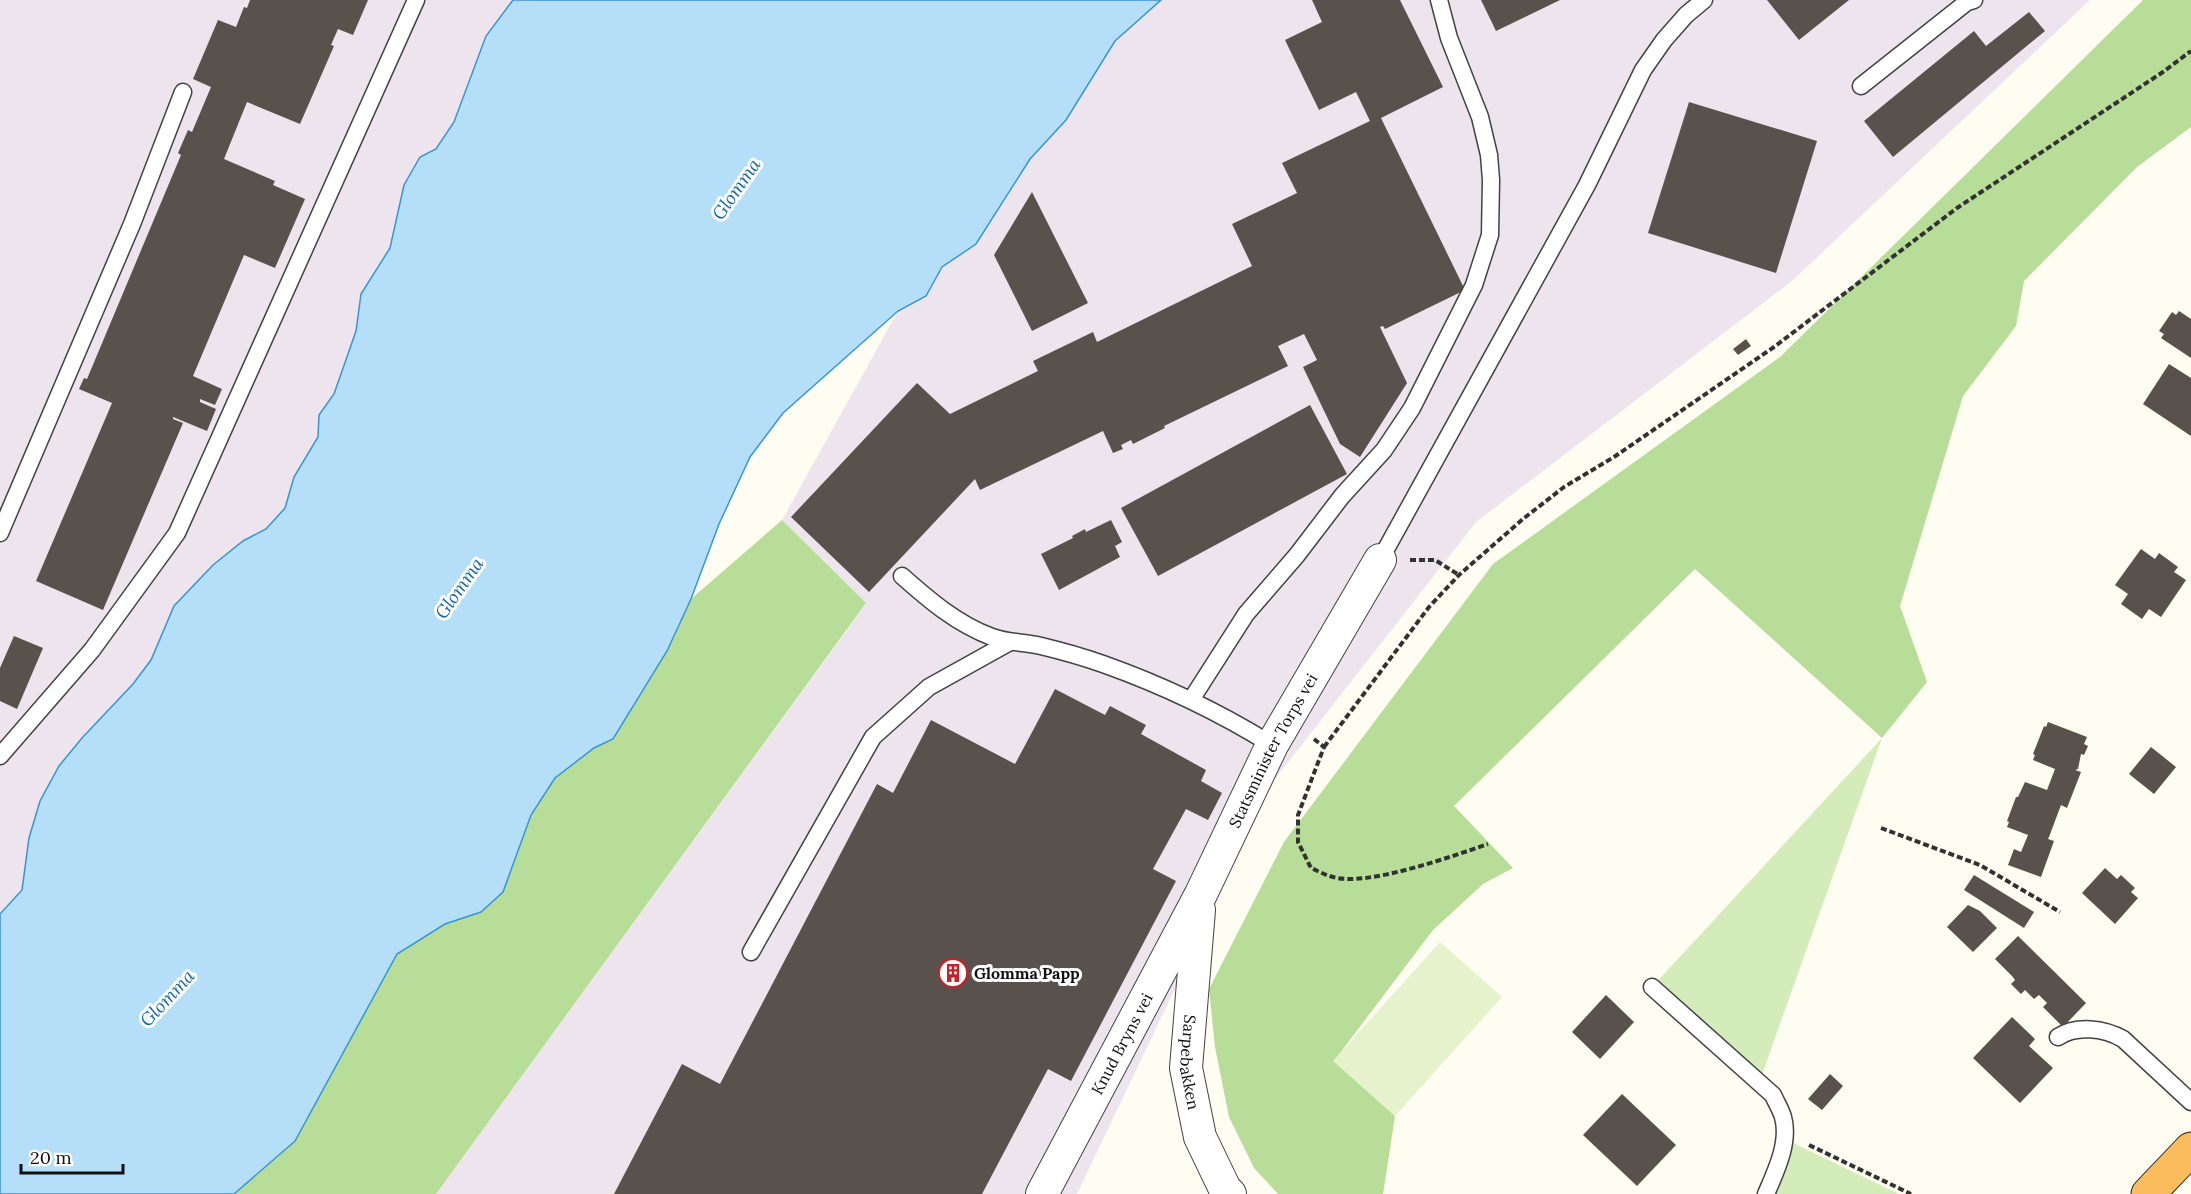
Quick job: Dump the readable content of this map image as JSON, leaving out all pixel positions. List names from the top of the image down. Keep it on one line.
{"streets":{"street":["Statsminister Torps vei","Knud Bryns vei","Sarpebakken"]},"crossings":[["Statsminister Torps vei","Knud Bryns vei"],["Statsminister Torps vei","Sarpebakken"],["Knud Bryns vei","Sarpebakken"]],"water":["Glomma"],"places":{"building":["Glomma Papp"]},"scale_bar":"20 m"}
